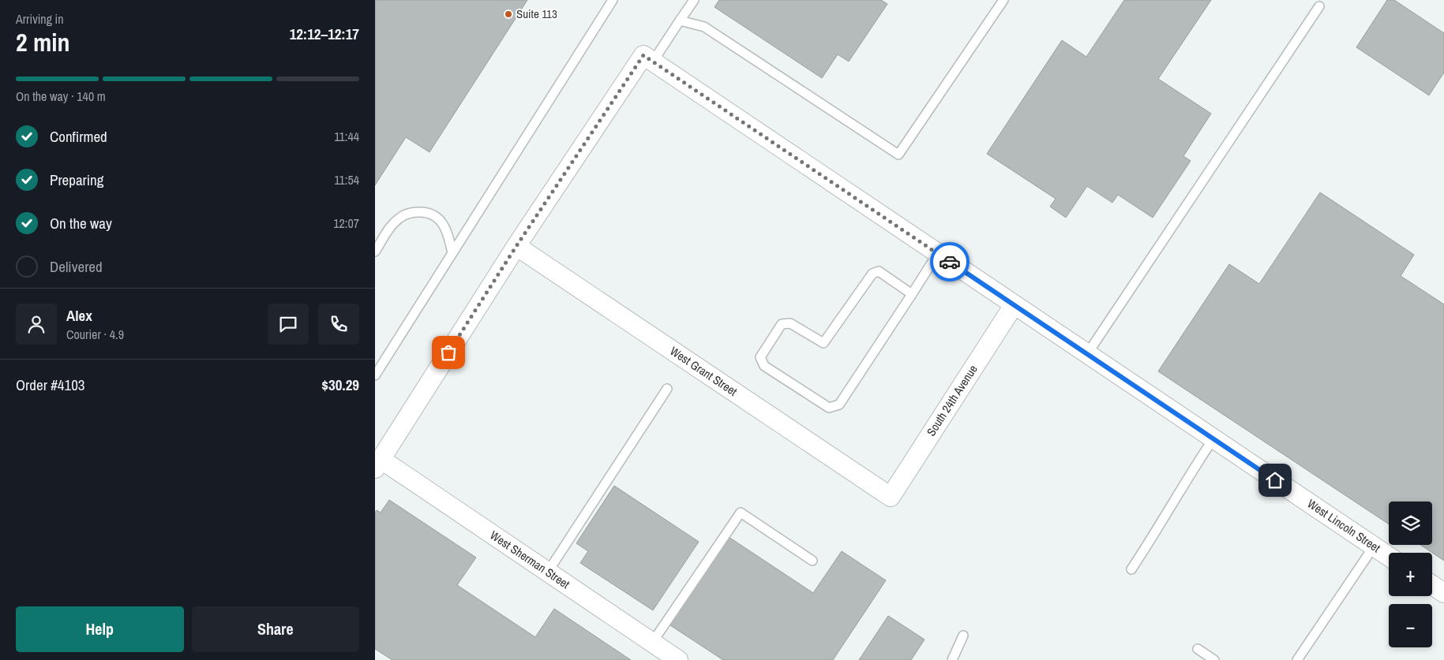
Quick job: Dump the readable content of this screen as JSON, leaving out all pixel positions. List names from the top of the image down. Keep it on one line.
{"streets":{"street":["West Grant Street","South 24th Avenue","West Lincoln Street","West Sherman Street"]},"crossings":[["West Grant Street","South 24th Avenue"],["South 24th Avenue","West Lincoln Street"]],"places":["Suite 113"],"page":{"heading":["2 min","Arriving in","12:12–12:17"],"panel":["Alex","Courier · 4.9","Order #4103","$30.29"],"bar":"On the way · 140 m","list":[["Confirmed","11:44"],["Preparing","11:54"],["On the way","12:07"],"Delivered"],"map_buttons":["+","−"],"buttons":["Help","Share"]}}
